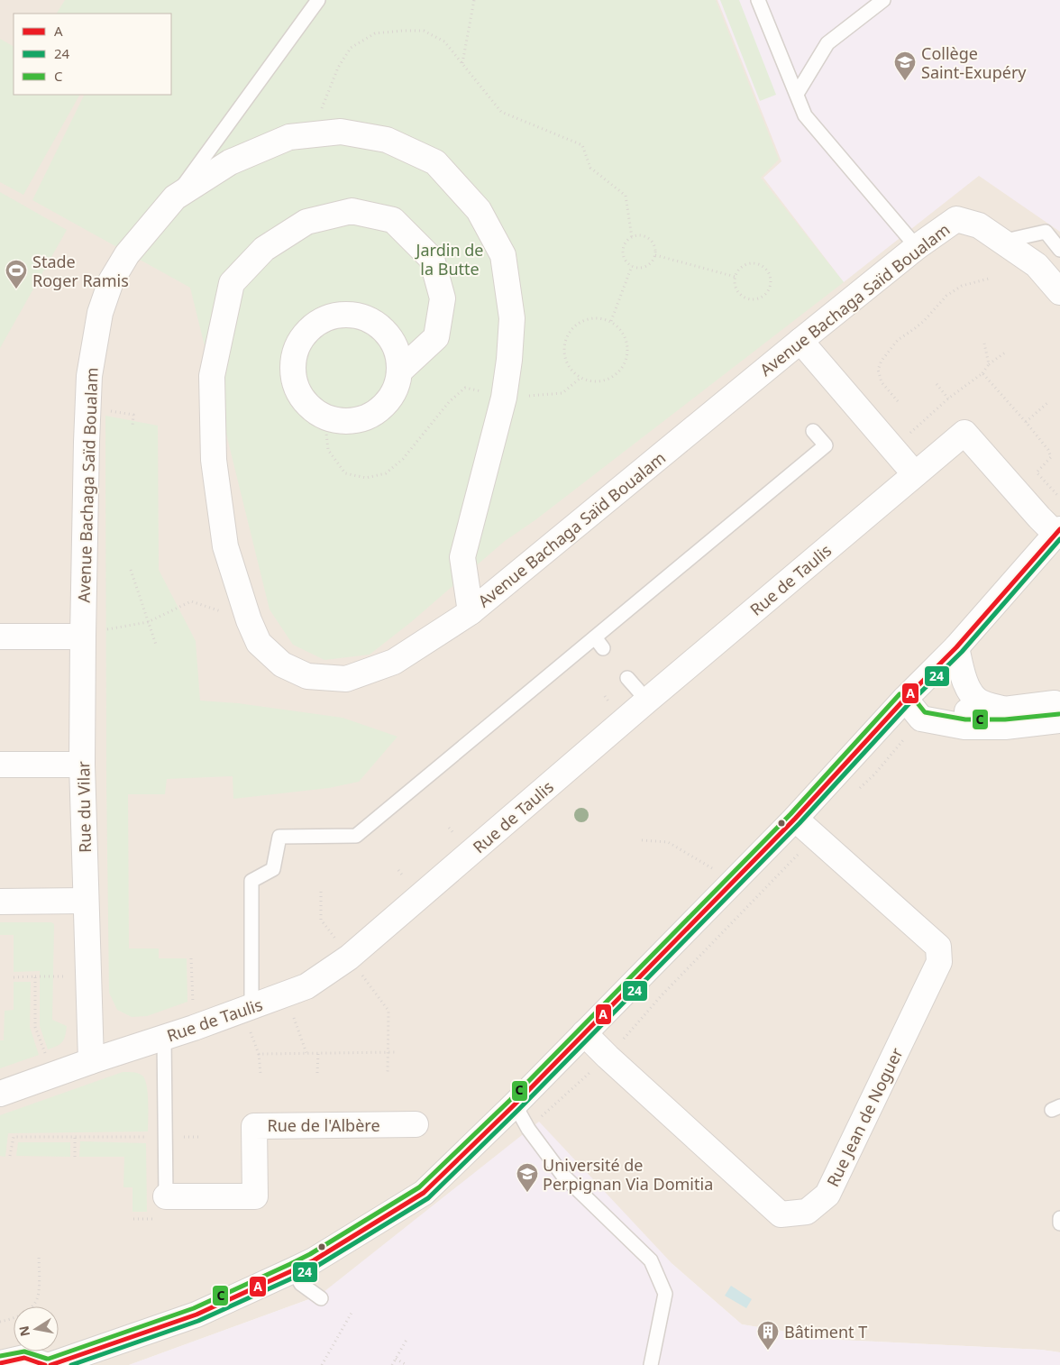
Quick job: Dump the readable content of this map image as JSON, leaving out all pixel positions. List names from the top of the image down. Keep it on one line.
{"streets":{"street":["Avenue Bachaga Saïd Boualam","Rue de Taulis","Rue du Vilar","Rue Jean de Noguer","Rue de l'Albère"]},"crossings":[["Avenue Bachaga Saïd Boualam","Rue du Vilar"],["Rue de Taulis","Rue du Vilar"]],"parks":["Jardin de la Butte"],"places":{"school or university":["Collège Saint-Exupéry","Université de Perpignan Via Domitia"],"sports":["Stade Roger Ramis"],"building":["Bâtiment T"]},"lines":["transit line A","transit line 24","transit line C"],"legend":["A","24","C"],"north":"left"}
